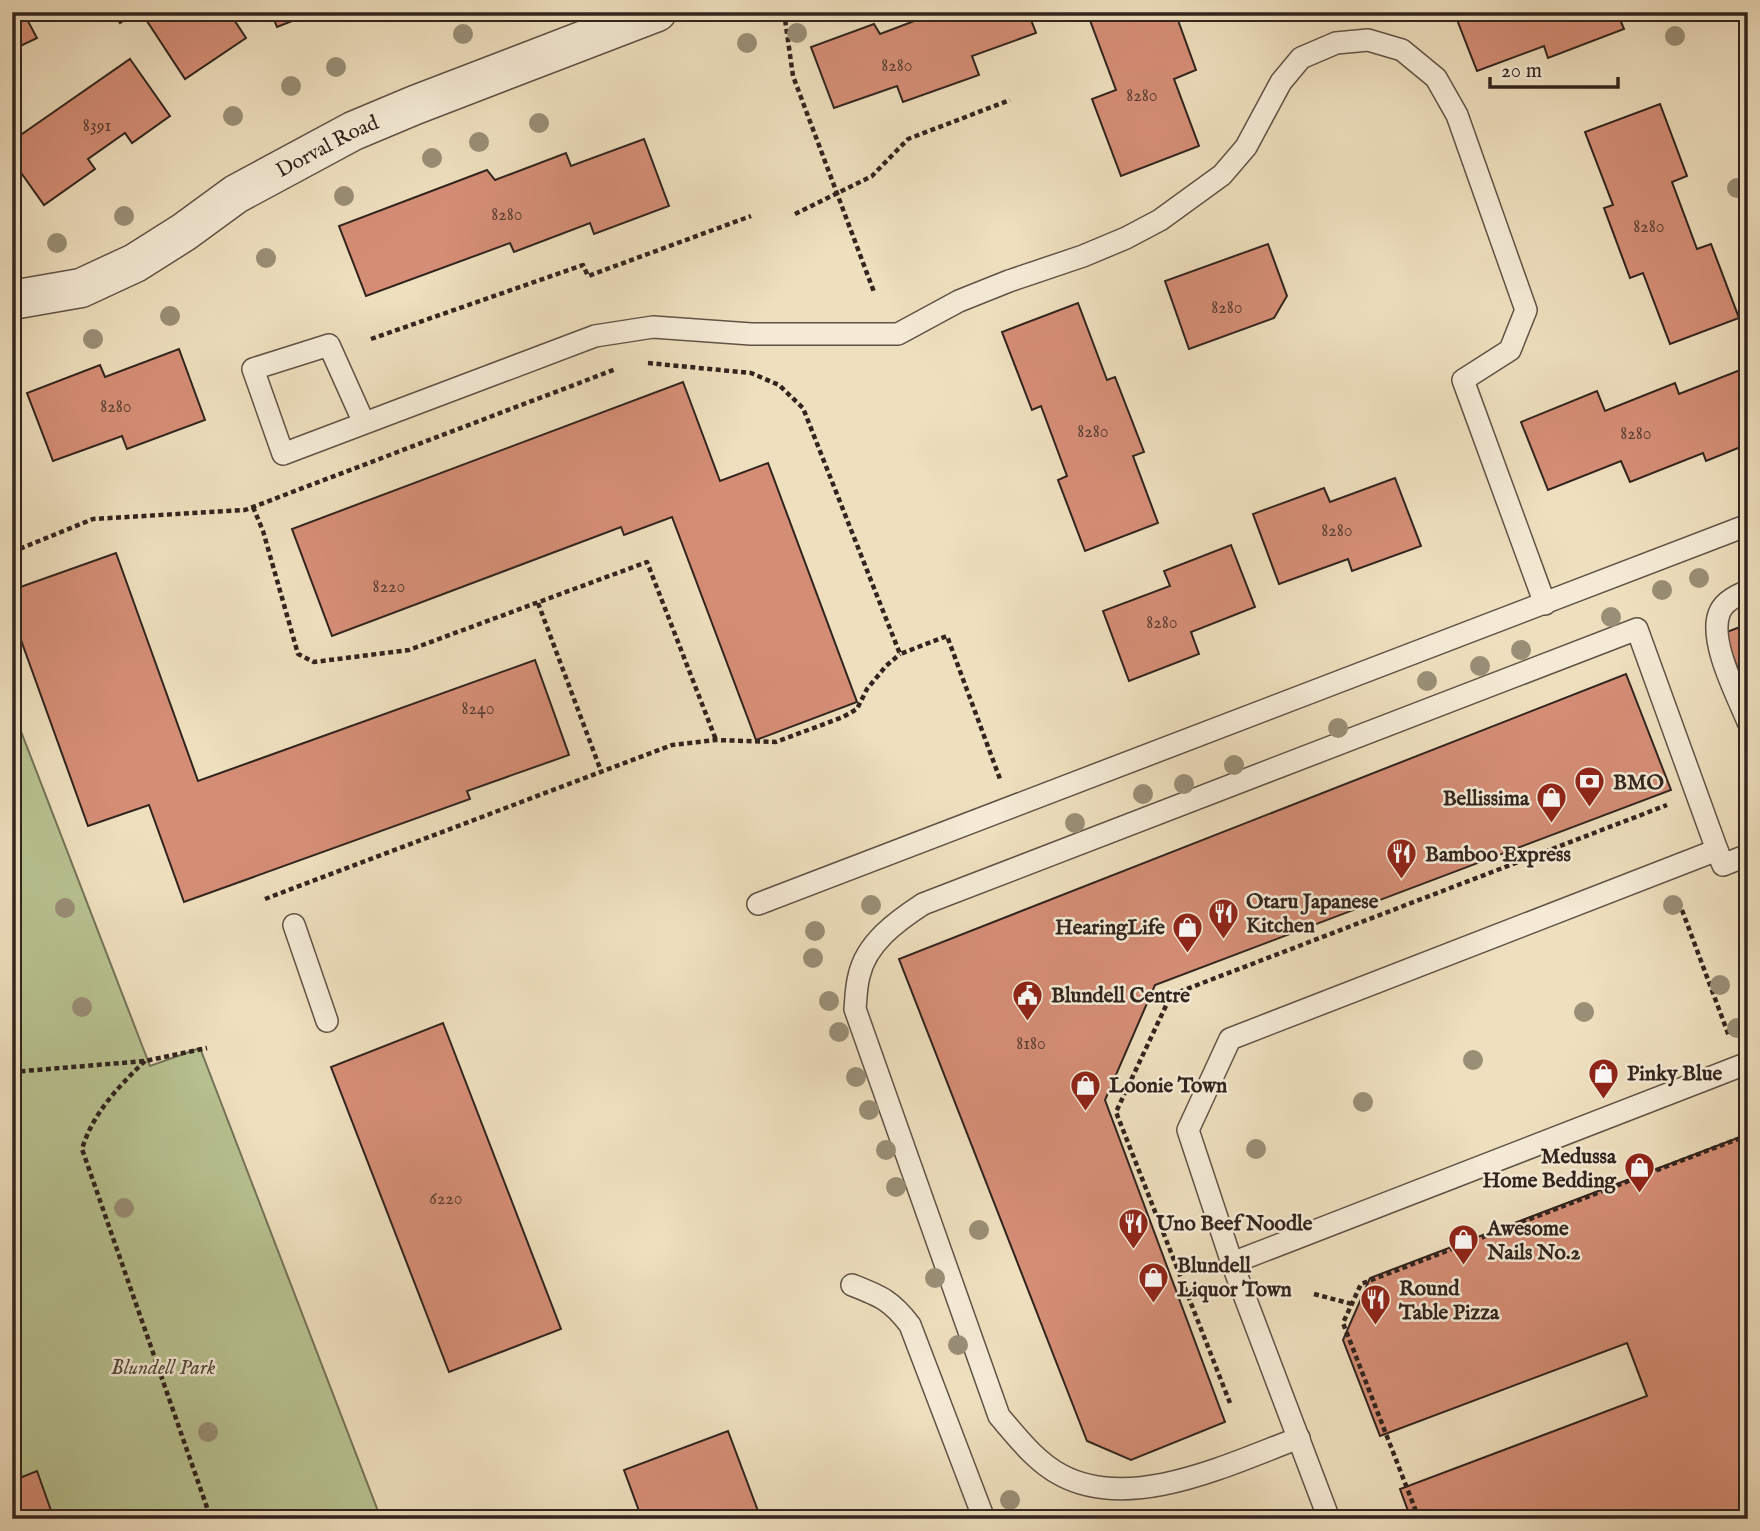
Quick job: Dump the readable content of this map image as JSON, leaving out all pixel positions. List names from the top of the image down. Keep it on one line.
{"streets":{"street":["Dorval Road"]},"parks":["Blundell Park"],"places":{"bank":["BMO"],"shop":["Bellissima","HearingLife","Pinky Blue","Loonie Town","Medussa Home Bedding","Awesome Nails No.2","Blundell Liquor Town"],"restaurant":["Bamboo Express","Otaru Japanese Kitchen","Uno Beef Noodle","Round Table Pizza"],"public building":["Blundell Centre"]},"house_numbers":["8280","8280","8391","8280","8280","8280","8280","8280","8280","8280","8220","8280","8240","8180","6220"],"scale_bar":"20 m"}
